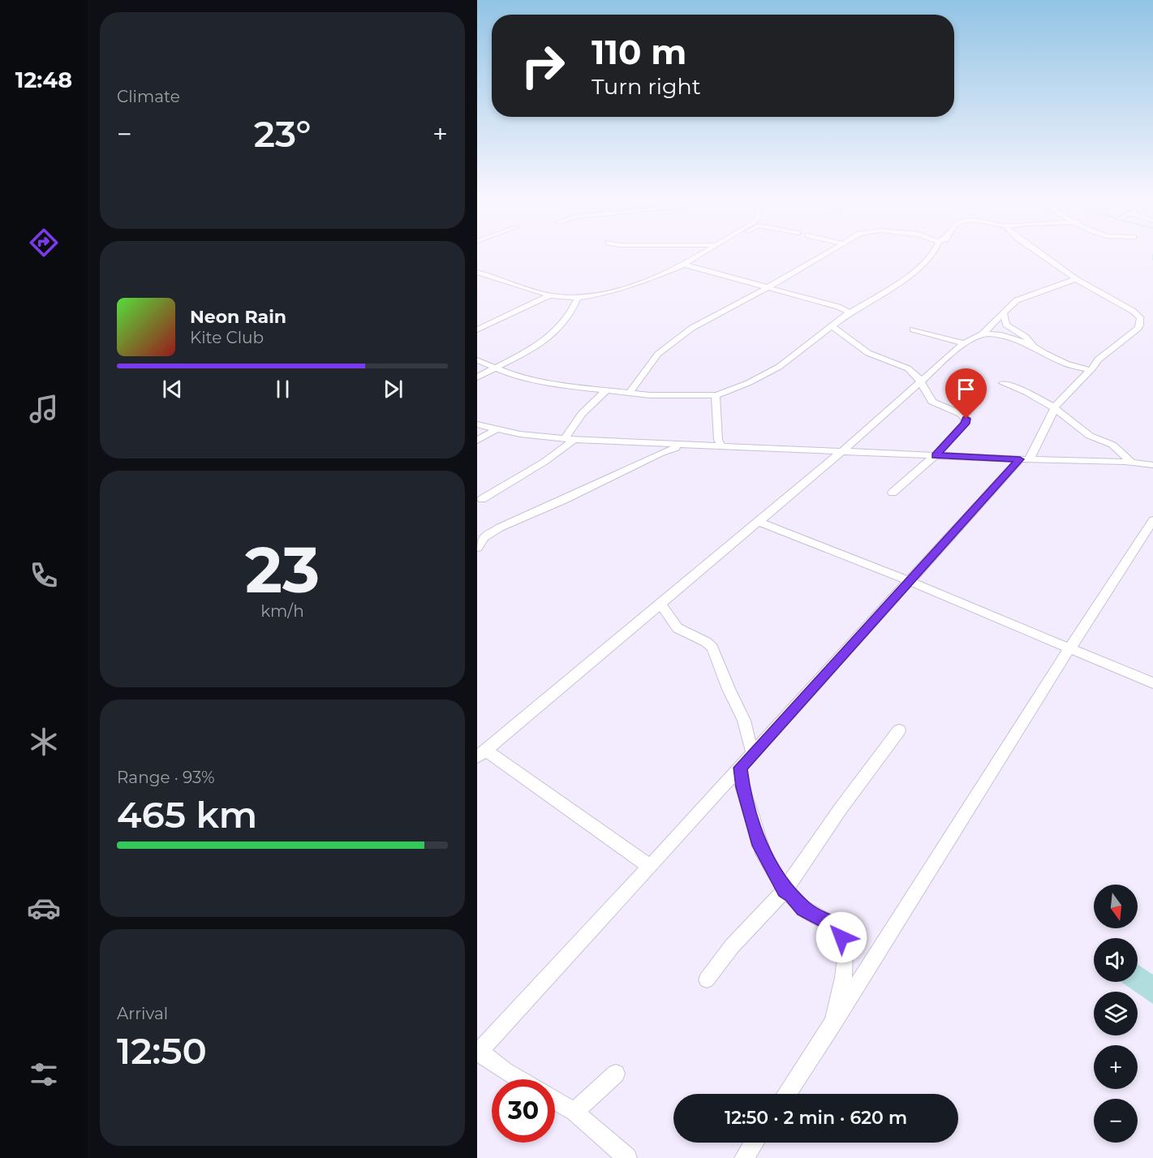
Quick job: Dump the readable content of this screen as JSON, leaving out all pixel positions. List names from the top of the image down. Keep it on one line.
{"north":"bottom","page":{"tabs":"12:48","tile":["Climate",["23","km/h"],["Range · 93%","465 km"],["Arrival","12:50"]],"turn":["110 m","Turn right"],"heat":["−","23°","+"],"song":["Neon Rain","Kite Club"],"map_buttons":["+","−"],"limit":"30","trip":"12:50 · 2 min · 620 m"}}
